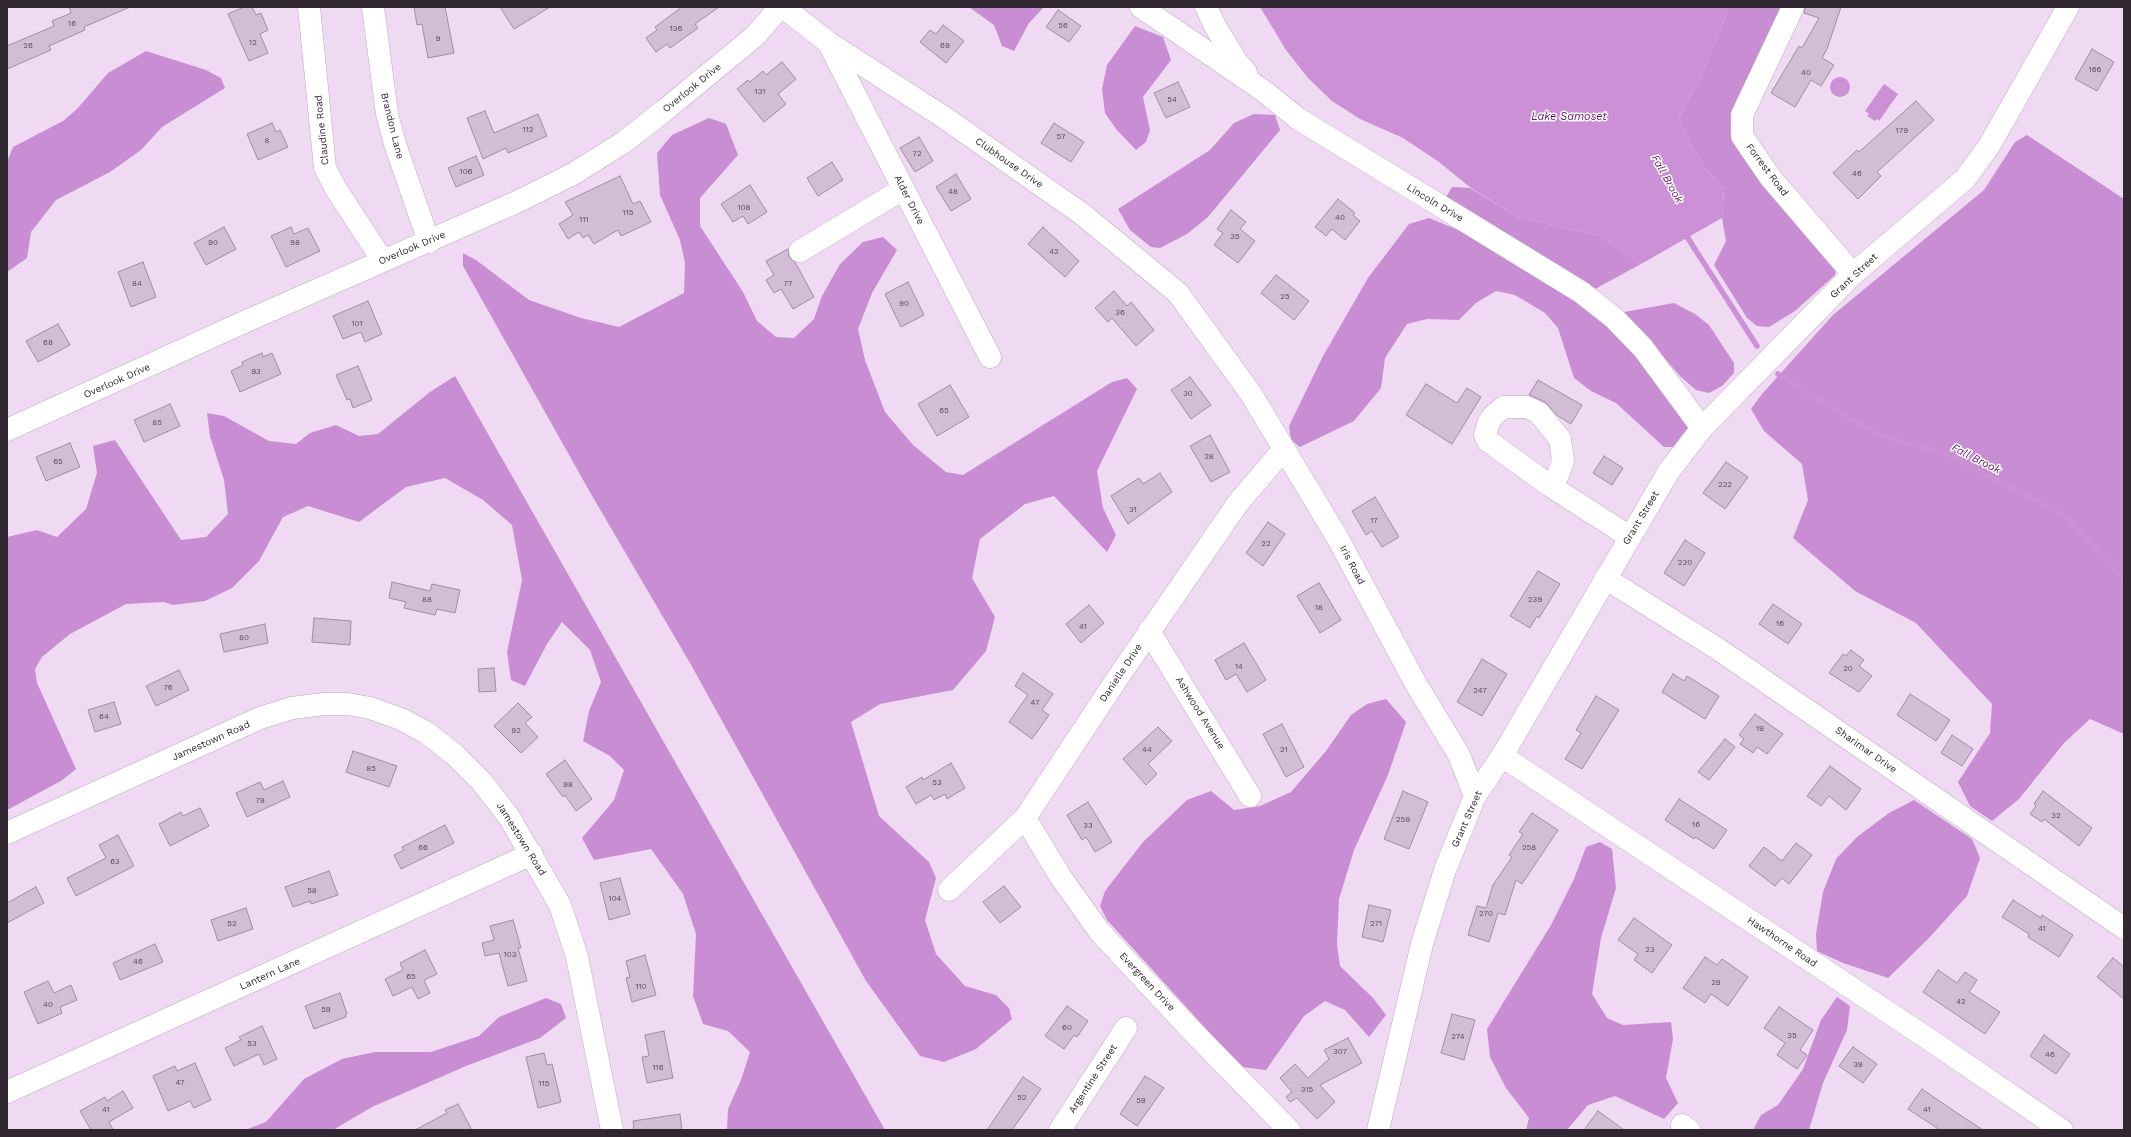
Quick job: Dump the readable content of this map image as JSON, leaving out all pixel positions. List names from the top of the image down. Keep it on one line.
{"streets":{"street":["Overlook Drive","Brandon Lane","Claudine Road","Clubhouse Drive","Forrest Road","Alder Drive","Lincoln Drive","Grant Street","Iris Road","Danielle Drive","Ashwood Avenue","Jamestown Road","Sharimar Drive","Hawthorne Road","Lantern Lane","Evergreen Drive","Argentine Street"]},"crossings":[["Overlook Drive","Brandon Lane"],["Overlook Drive","Claudine Road"],["Overlook Drive","Clubhouse Drive"],["Clubhouse Drive","Alder Drive"],["Clubhouse Drive","Iris Road"],["Forrest Road","Grant Street"],["Lincoln Drive","Grant Street"],["Grant Street","Iris Road"],["Grant Street","Sharimar Drive"],["Grant Street","Hawthorne Road"],["Iris Road","Danielle Drive"],["Danielle Drive","Ashwood Avenue"],["Danielle Drive","Evergreen Drive"],["Jamestown Road","Lantern Lane"]],"water":["Lake Samoset","Fall Brook"],"house_numbers":["16","56","136","9","12","26","69","166","40","131","54","112","179","57","8","72","106","46","48","108","115","40","111","35","90","98","42","84","77","25","90","36","101","68","93","30","65","85","28","65","222","31","17","22","230","88","239","18","16","41","80","14","20","76","247","47","64","19","92","44","21","85","53","98","79","32","259","16","33","66","258","63","58","104","270","52","271","41","23","103","46","65","29","110","42","40","59","60","35","274","53","307","46","39","116","47","115","315","52","59","41","41"]}
